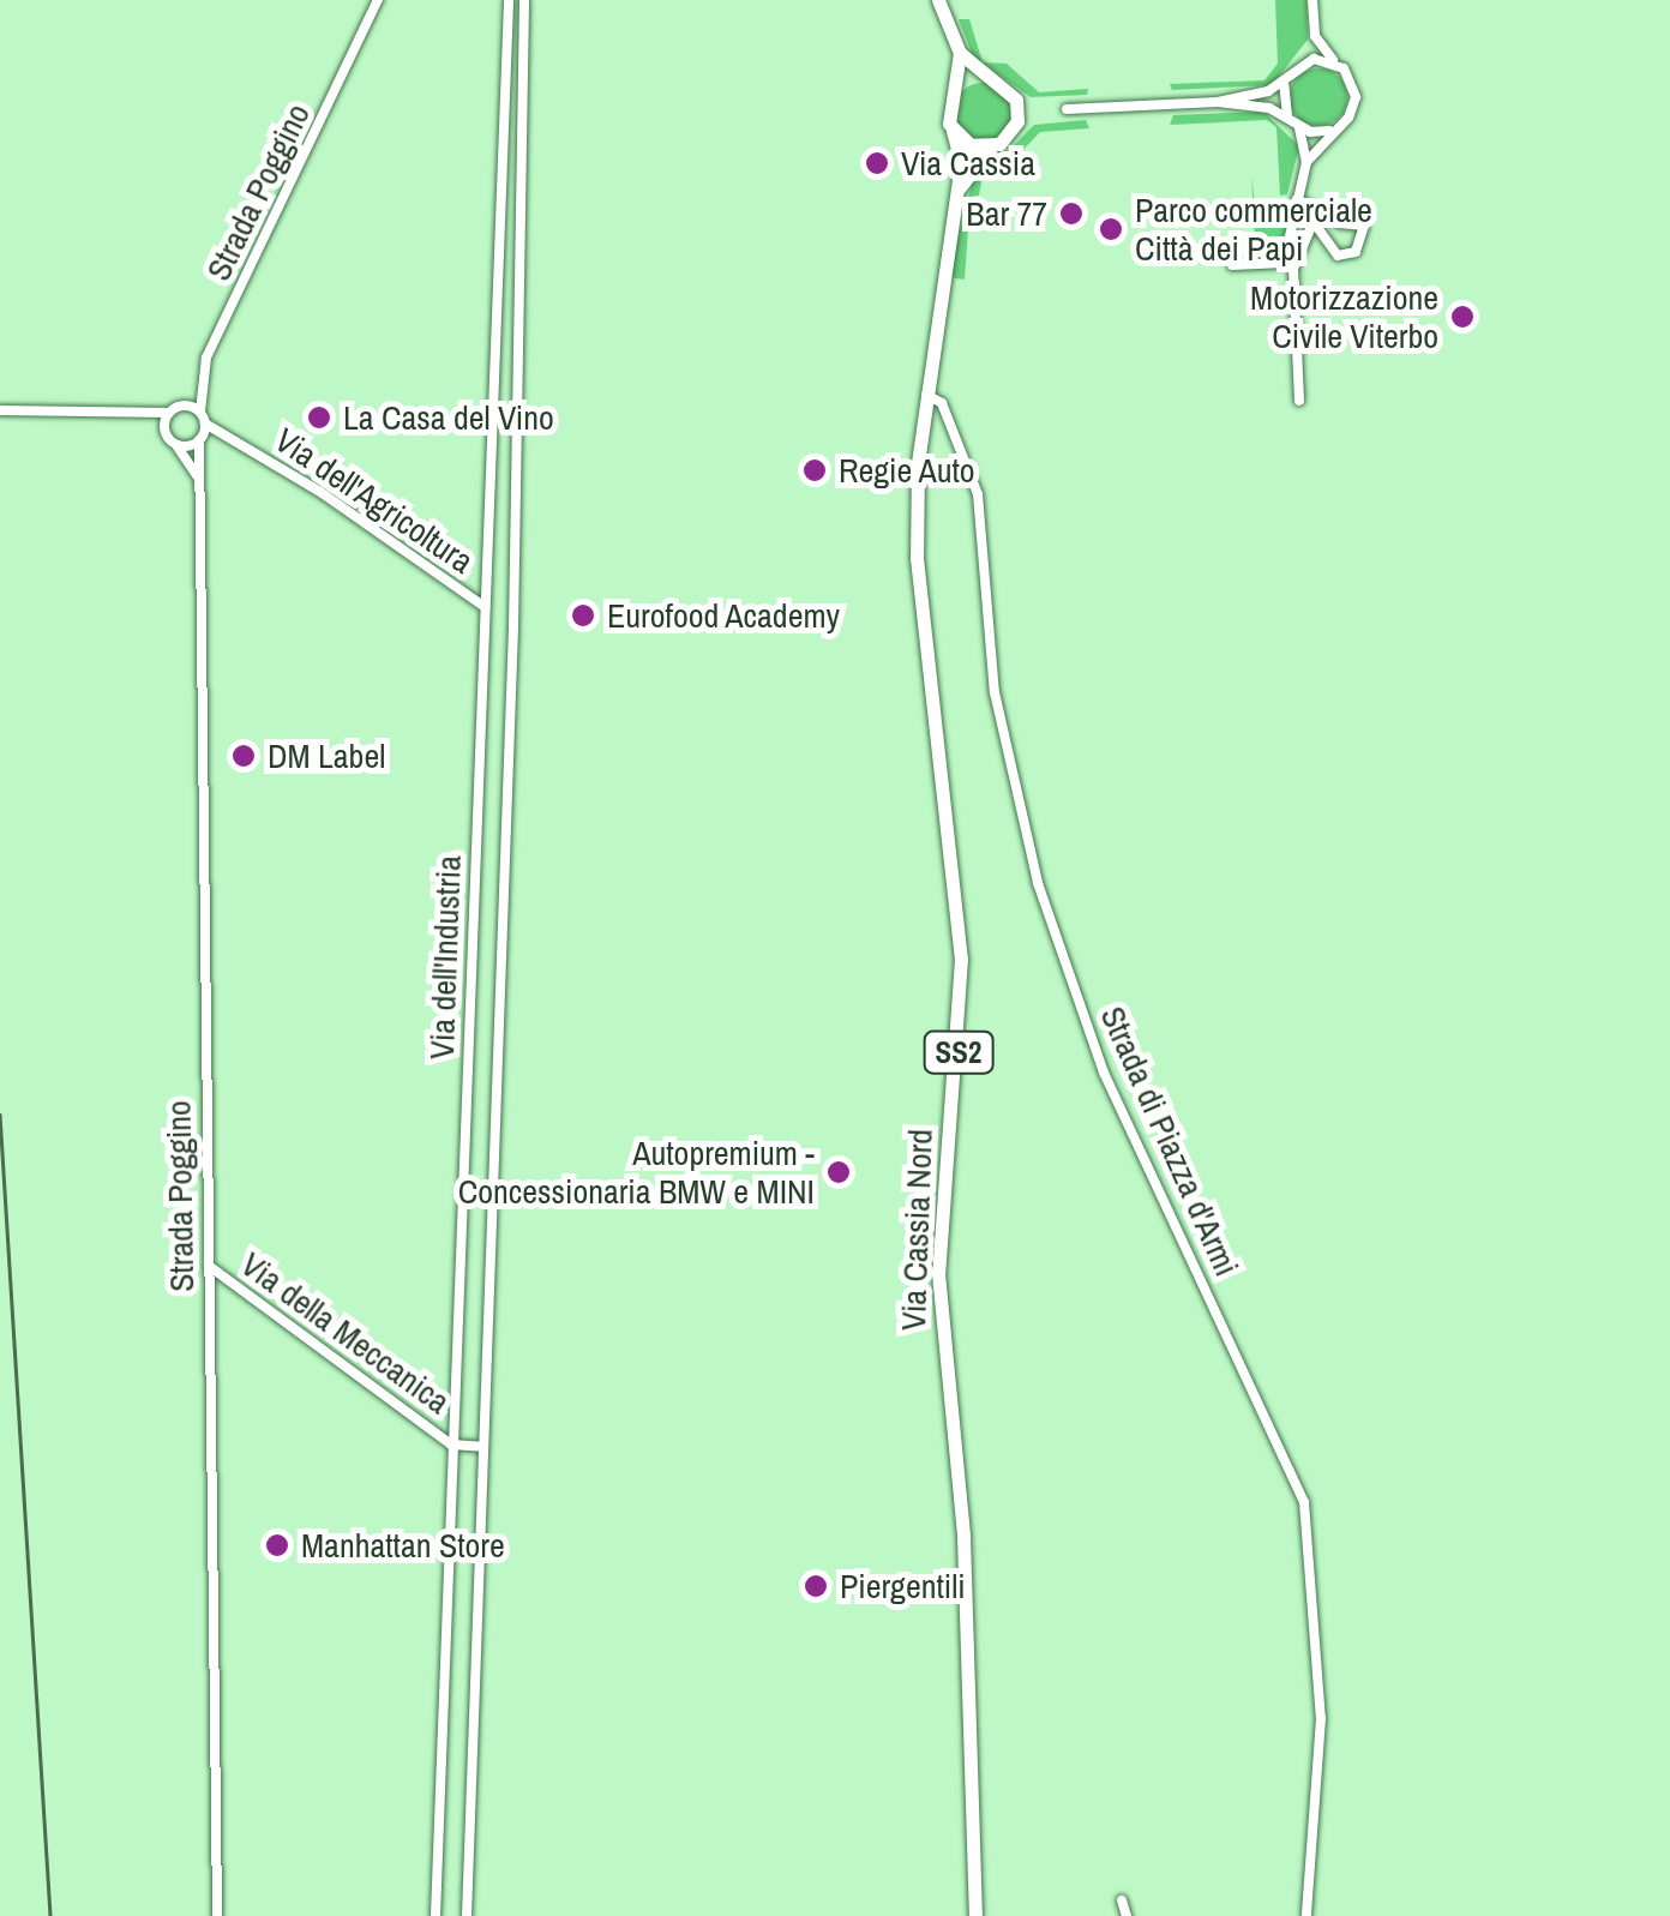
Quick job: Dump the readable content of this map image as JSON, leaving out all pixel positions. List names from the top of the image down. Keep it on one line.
{"streets":{"main road":["SS2","Via Cassia Nord"],"street":["Strada Poggino","Via dell'Agricoltura","Via dell'Industria","Strada di Piazza d'Armi","Via della Meccanica"]},"crossings":[["Strada Poggino","Via della Meccanica"],["Via dell'Agricoltura","Via dell'Industria"],["Via dell'Industria","Via della Meccanica"],["SS2","Via Cassia Nord"],["Strada di Piazza d'Armi","Via Cassia Nord"]],"places":["Via Cassia","Bar 77","Parco commerciale Città dei Papi","Motorizzazione Civile Viterbo","La Casa del Vino","Regie Auto","Eurofood Academy","DM Label","Autopremium - Concessionaria BMW e MINI","Manhattan Store","Piergentili"]}
